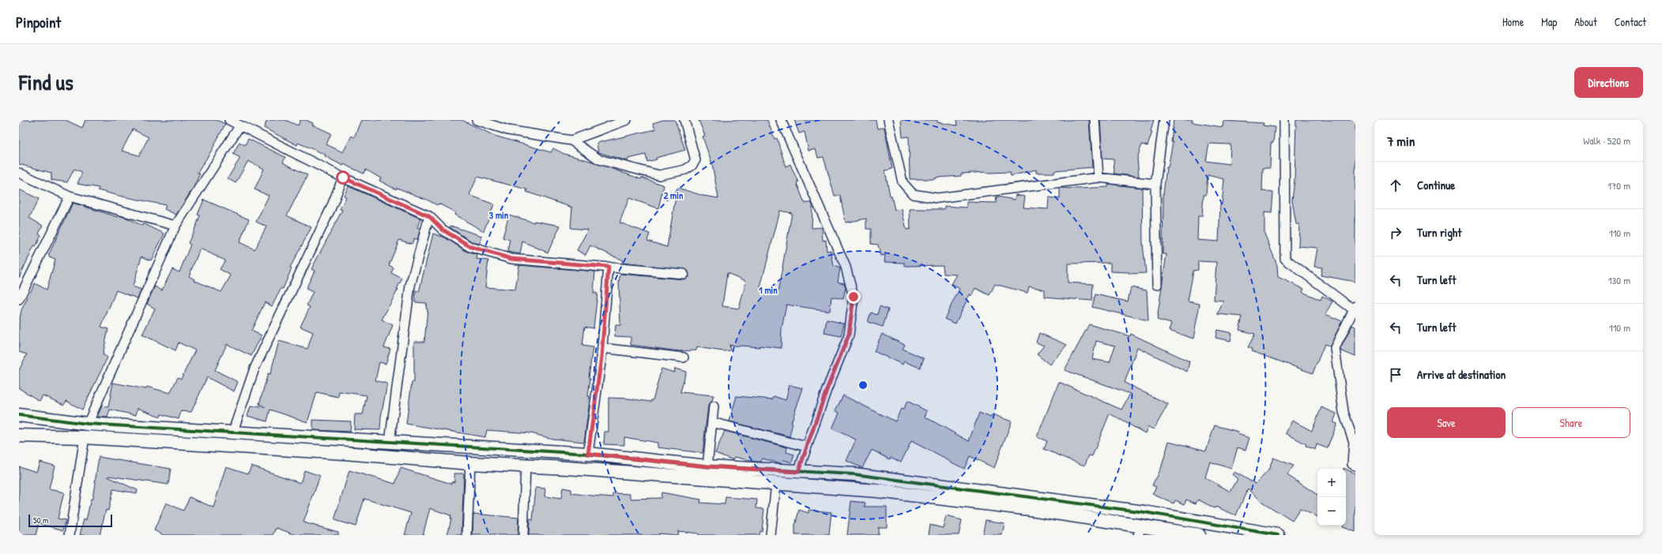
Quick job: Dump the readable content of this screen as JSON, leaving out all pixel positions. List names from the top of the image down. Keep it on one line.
{"scale_bar":"50 m","page":{"header":"Pinpoint","nav":["Home","Map","About","Contact"],"title":"Find us","buttons":["Directions",["Save","Share"]],"heading":["7 min","Walk · 520 m"],"list":[["Continue","170 m"],["Turn right","110 m"],["Turn left","130 m"],["Turn left","110 m"],"Arrive at destination"],"map_buttons":["+","−"],"scale":"50 m"},"rings":["2 min","3 min","1 min"]}
